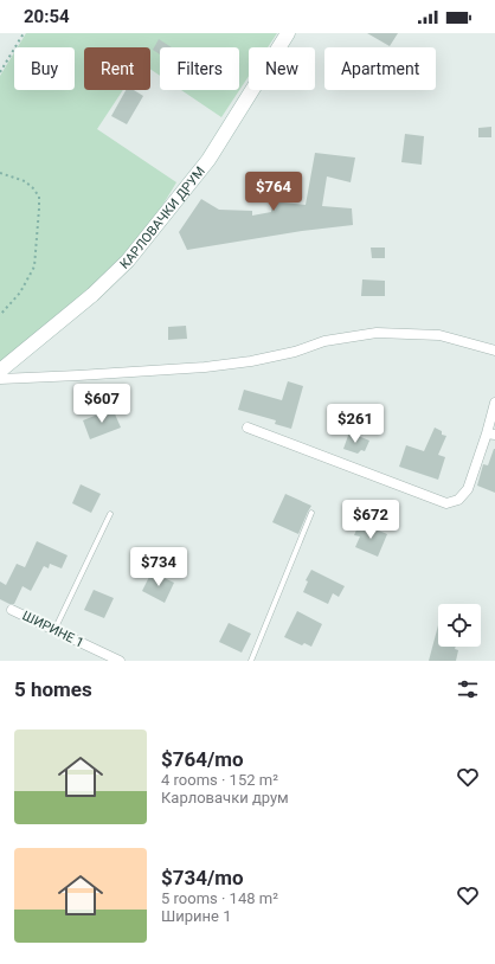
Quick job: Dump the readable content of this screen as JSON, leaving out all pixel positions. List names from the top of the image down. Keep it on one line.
{"streets":{"main road":["КАРЛОВАЧКИ ДРУМ"],"street":["ШИРИНЕ 1"]},"page":{"status":"20:54","chip":["Buy","Rent","Filters","New","Apartment"],"price":["$764","$607","$261","$672","$734"],"heading":"5 homes","list":[{"name":"$764/mo","note":"4 rooms · 152 m² · Карловачки друм"},{"name":"$734/mo","note":"5 rooms · 148 m² · Ширине 1"}]}}
